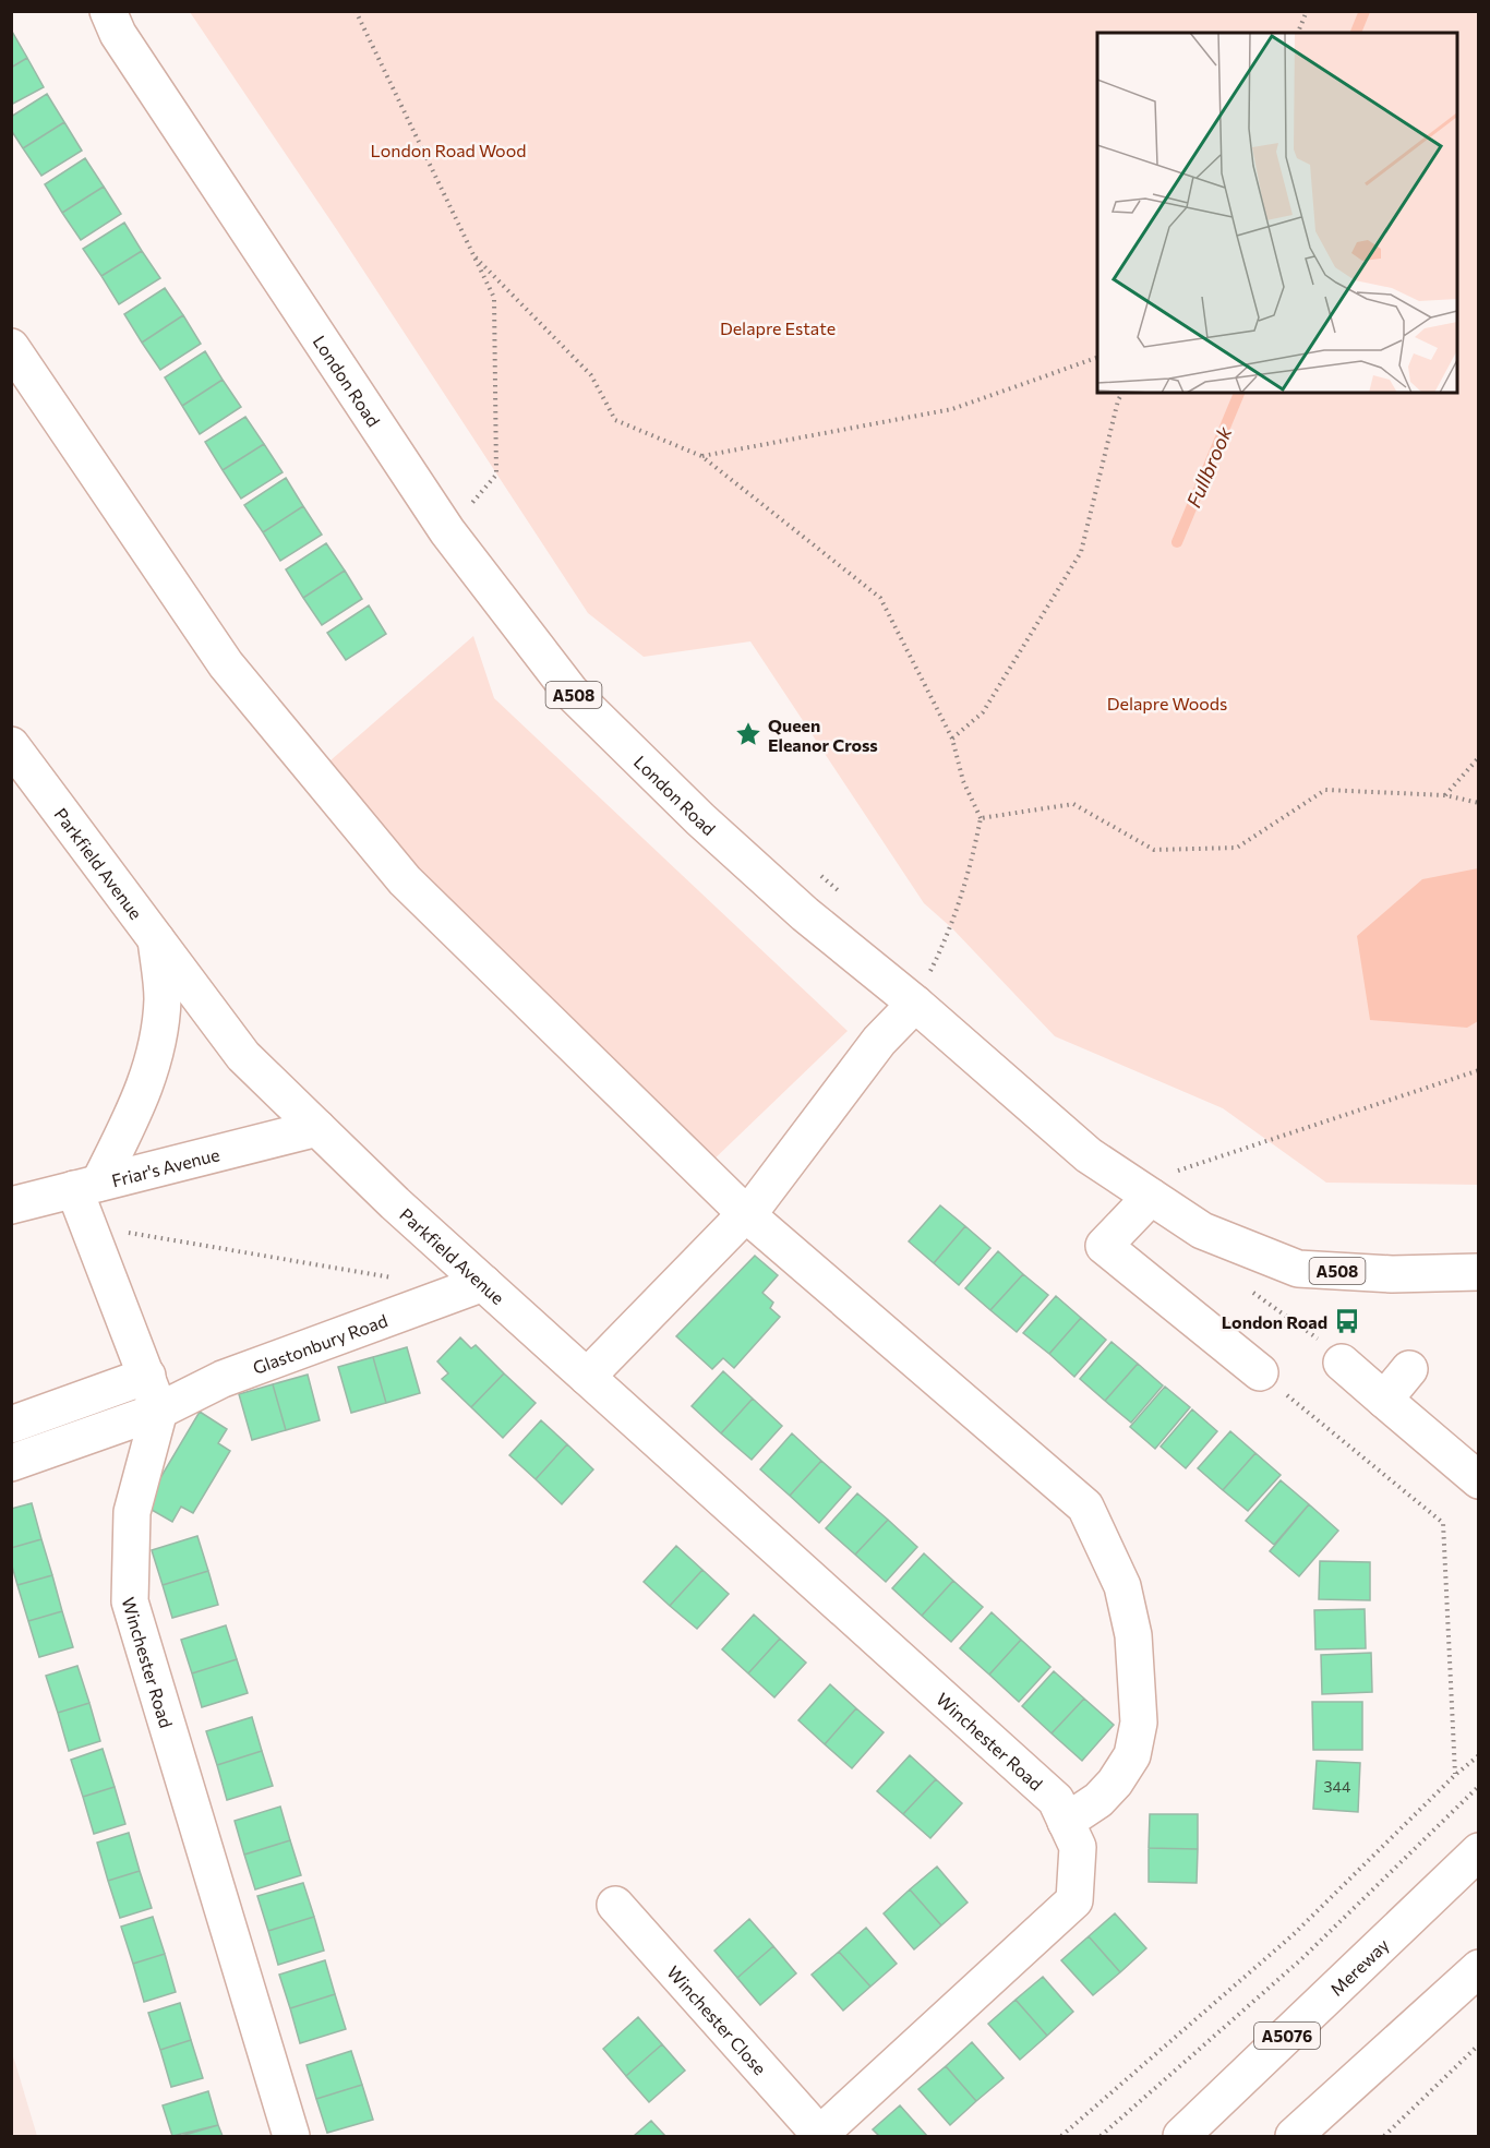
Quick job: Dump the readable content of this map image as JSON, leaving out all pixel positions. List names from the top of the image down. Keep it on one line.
{"streets":{"main road":["London Road","A508","Parkfield Avenue","Friar's Avenue","Glastonbury Road","Winchester Road","Mereway","Winchester Close","A5076"]},"crossings":[["Parkfield Avenue","Friar's Avenue"],["Parkfield Avenue","Glastonbury Road"],["Parkfield Avenue","Winchester Road"],["Glastonbury Road","Winchester Road"],["Winchester Road","Winchester Close"]],"water":["Fullbrook"],"parks":["London Road Wood","Delapre Estate","Delapre Woods"],"places":{"place":["Queen Eleanor Cross"],"bus stop":["London Road"]},"house_numbers":["344"]}
